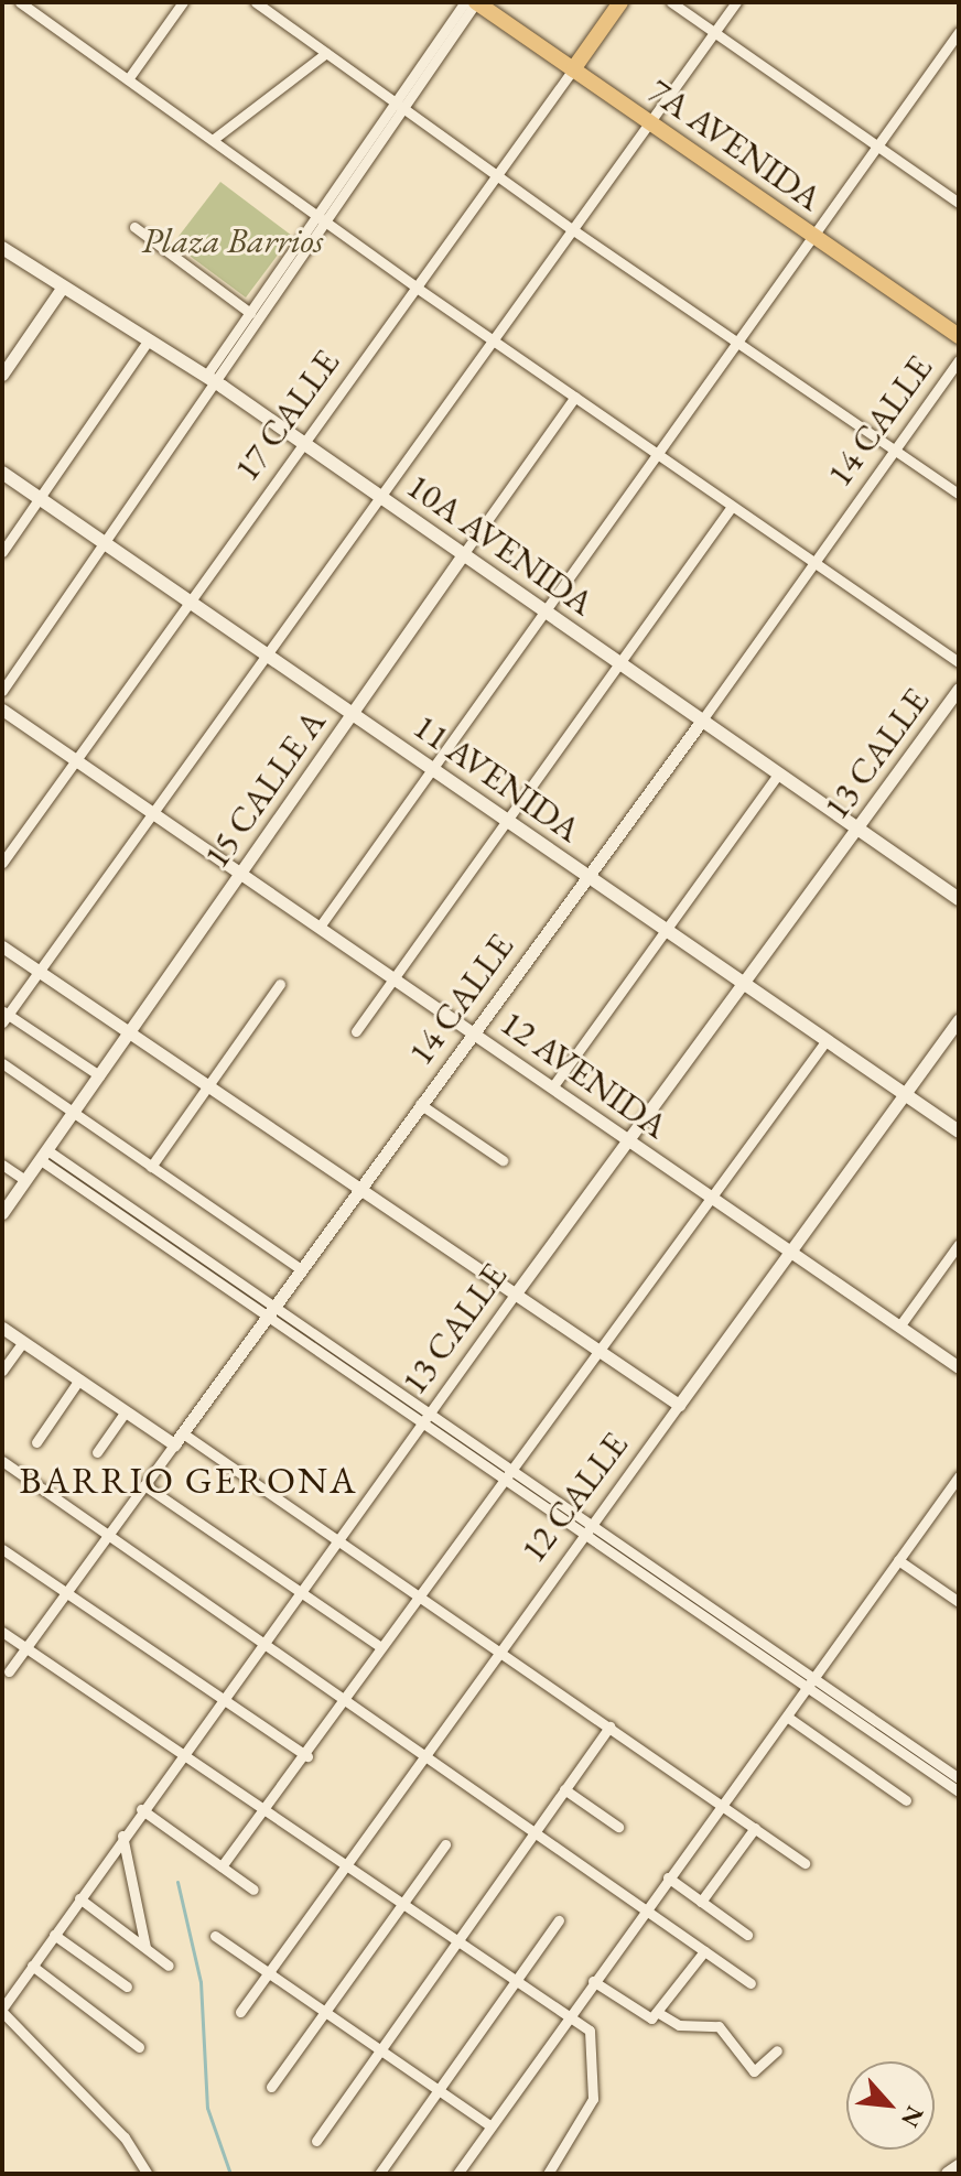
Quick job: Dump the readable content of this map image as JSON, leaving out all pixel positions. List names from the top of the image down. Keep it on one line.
{"streets":{"main road":["7A AVENIDA","17 CALLE","10A AVENIDA","11 AVENIDA"],"street":["14 CALLE","13 CALLE","15 CALLE A","12 AVENIDA","12 CALLE"]},"crossings":[["7A AVENIDA","17 CALLE"],["17 CALLE","10A AVENIDA"],["17 CALLE","11 AVENIDA"],["17 CALLE","12 AVENIDA"],["14 CALLE","10A AVENIDA"],["14 CALLE","11 AVENIDA"],["14 CALLE","12 AVENIDA"],["10A AVENIDA","13 CALLE"],["10A AVENIDA","15 CALLE A"],["13 CALLE","11 AVENIDA"],["13 CALLE","12 AVENIDA"],["11 AVENIDA","15 CALLE A"],["11 AVENIDA","12 CALLE"],["15 CALLE A","12 AVENIDA"],["12 AVENIDA","12 CALLE"]],"districts":["BARRIO GERONA"],"parks":["Plaza Barrios"],"north":"bottom right"}
